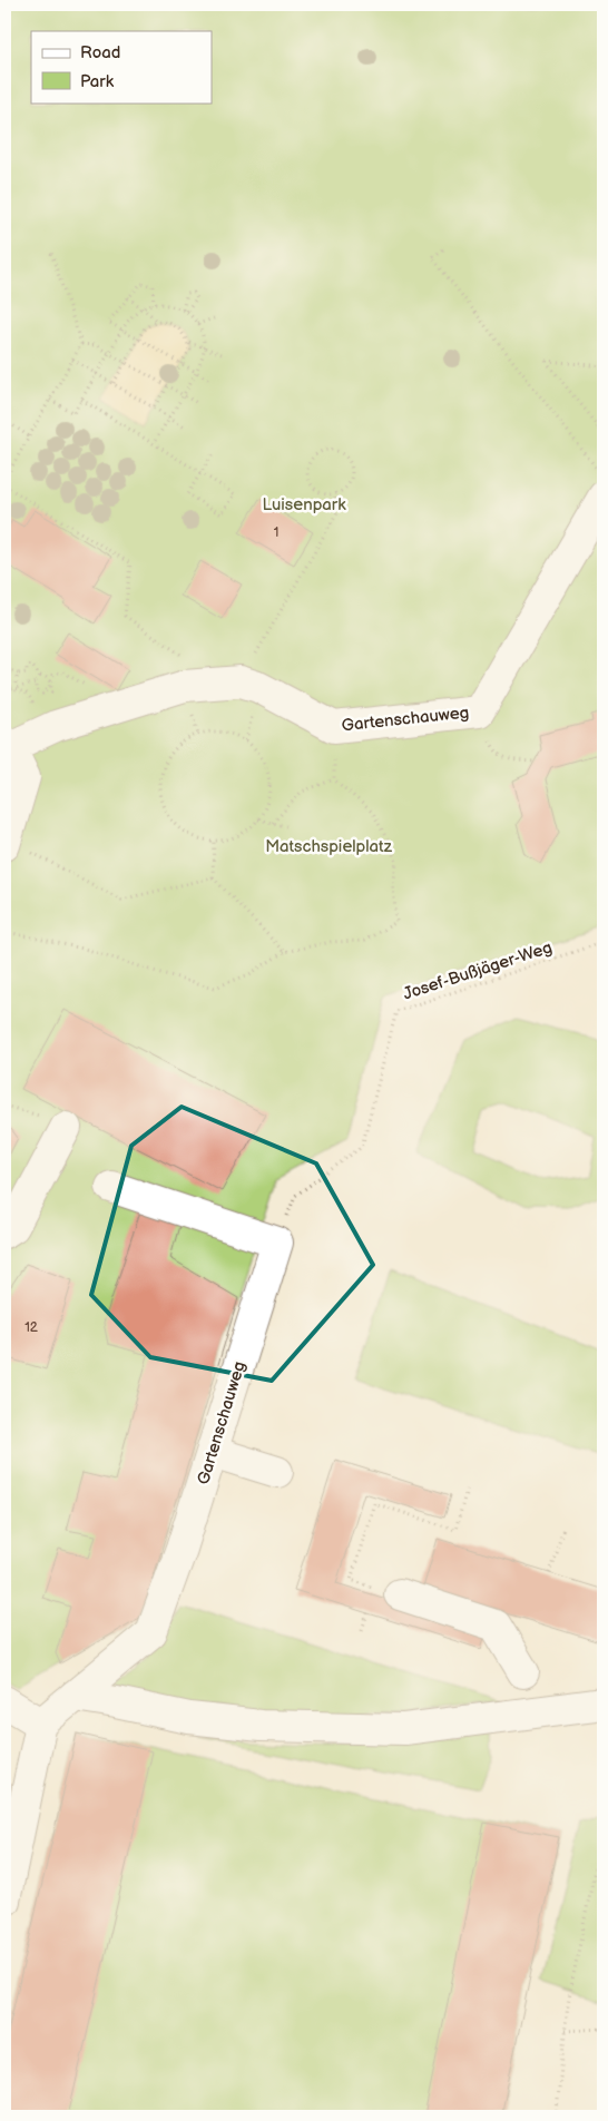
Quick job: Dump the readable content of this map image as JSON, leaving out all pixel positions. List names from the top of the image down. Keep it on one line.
{"streets":{"street":["Gartenschauweg"],"path":["Josef-Bußjäger-Weg"]},"crossings":[["Gartenschauweg","Josef-Bußjäger-Weg"]],"parks":["Luisenpark","Matschspielplatz"],"house_numbers":["1","12"],"legend":["Road","Park"]}
